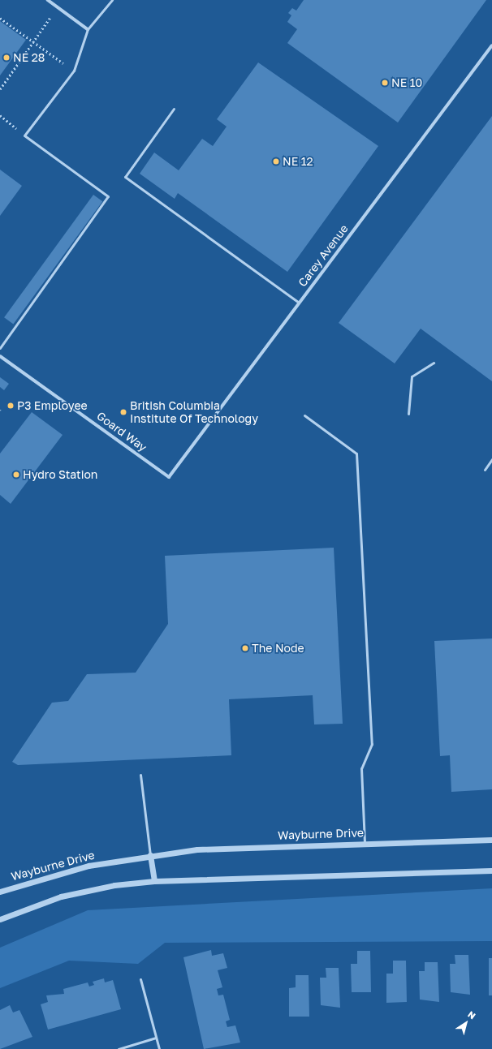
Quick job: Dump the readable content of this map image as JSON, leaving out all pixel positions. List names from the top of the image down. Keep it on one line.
{"streets":{"street":["Carey Avenue","Goard Way","Wayburne Drive"]},"crossings":[["Carey Avenue","Goard Way"]],"places":["NE 28","NE 10","NE 12","P3 Employee","British Columbia Institute Of Technology","Hydro Station","The Node"],"north":"top right"}
